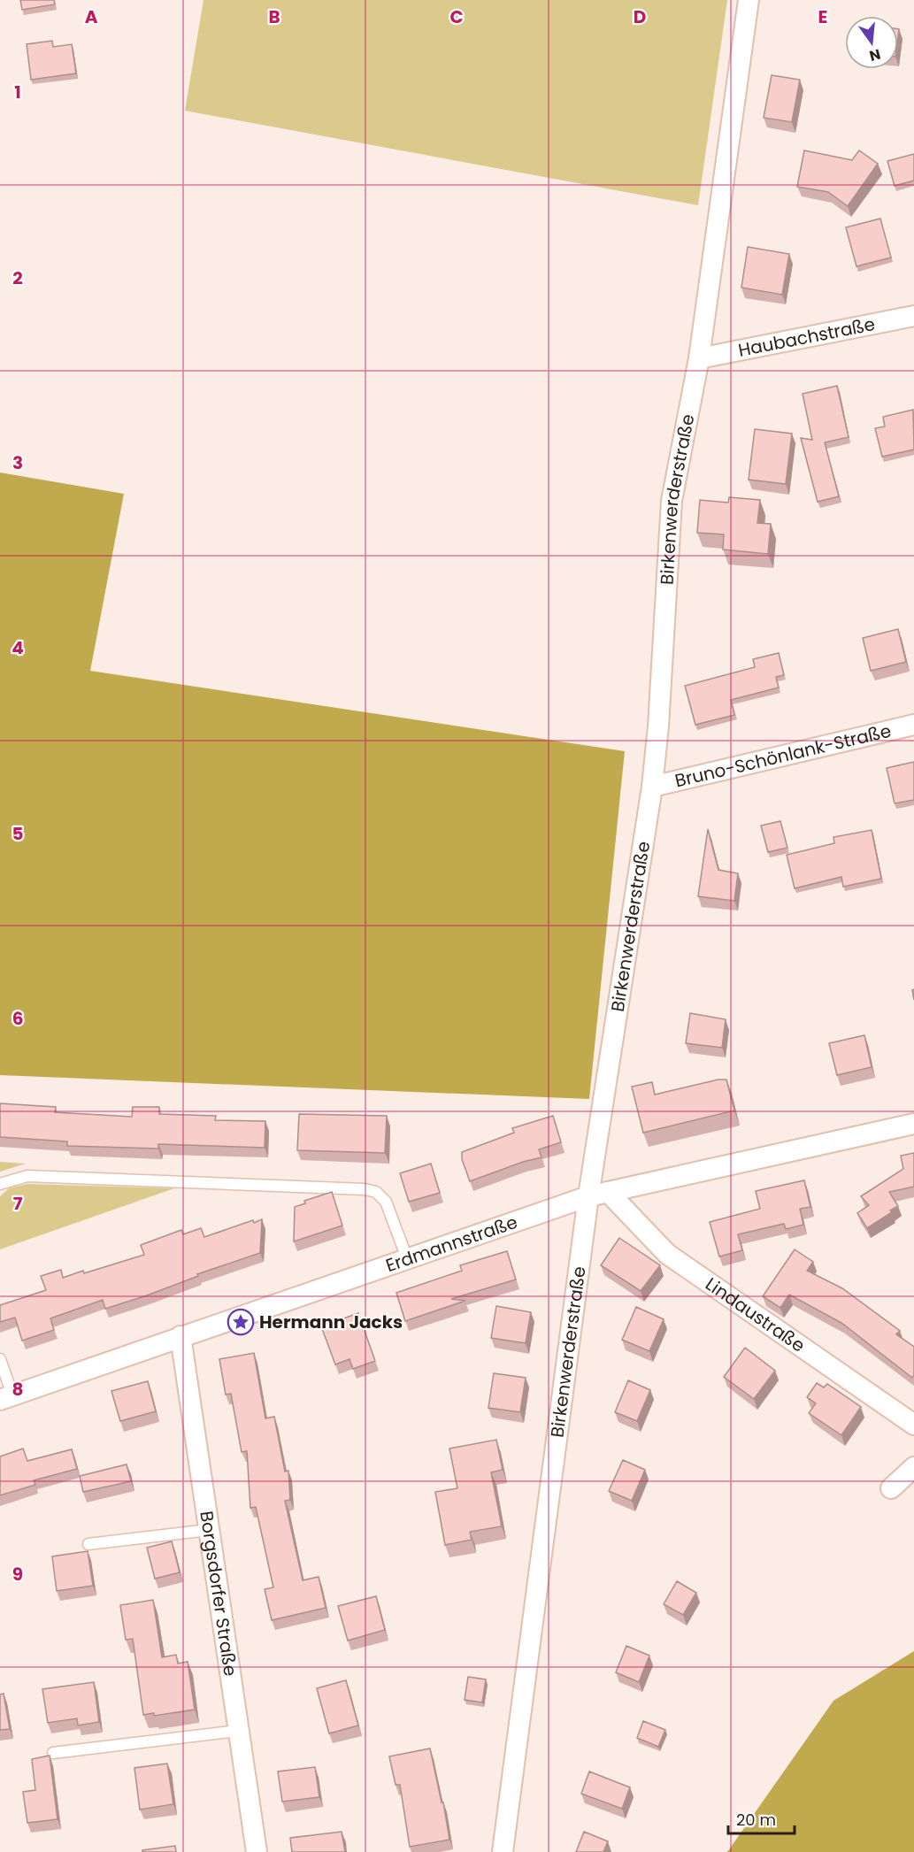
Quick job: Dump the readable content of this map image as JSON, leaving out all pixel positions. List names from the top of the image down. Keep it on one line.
{"streets":{"street":["Haubachstraße","Birkenwerderstraße","Bruno-Schönlank-Straße","Erdmannstraße","Lindaustraße","Borgsdorfer Straße"]},"crossings":[["Haubachstraße","Birkenwerderstraße"],["Birkenwerderstraße","Bruno-Schönlank-Straße"],["Birkenwerderstraße","Erdmannstraße"],["Birkenwerderstraße","Lindaustraße"],["Erdmannstraße","Lindaustraße"],["Erdmannstraße","Borgsdorfer Straße"]],"places":{"place":["Hermann Jacks"]},"scale_bar":"20 m","north":"bottom","grid":{"columns":["A","B","C","D","E"],"rows":["1","2","3","4","5","6","7","8","9"]}}
